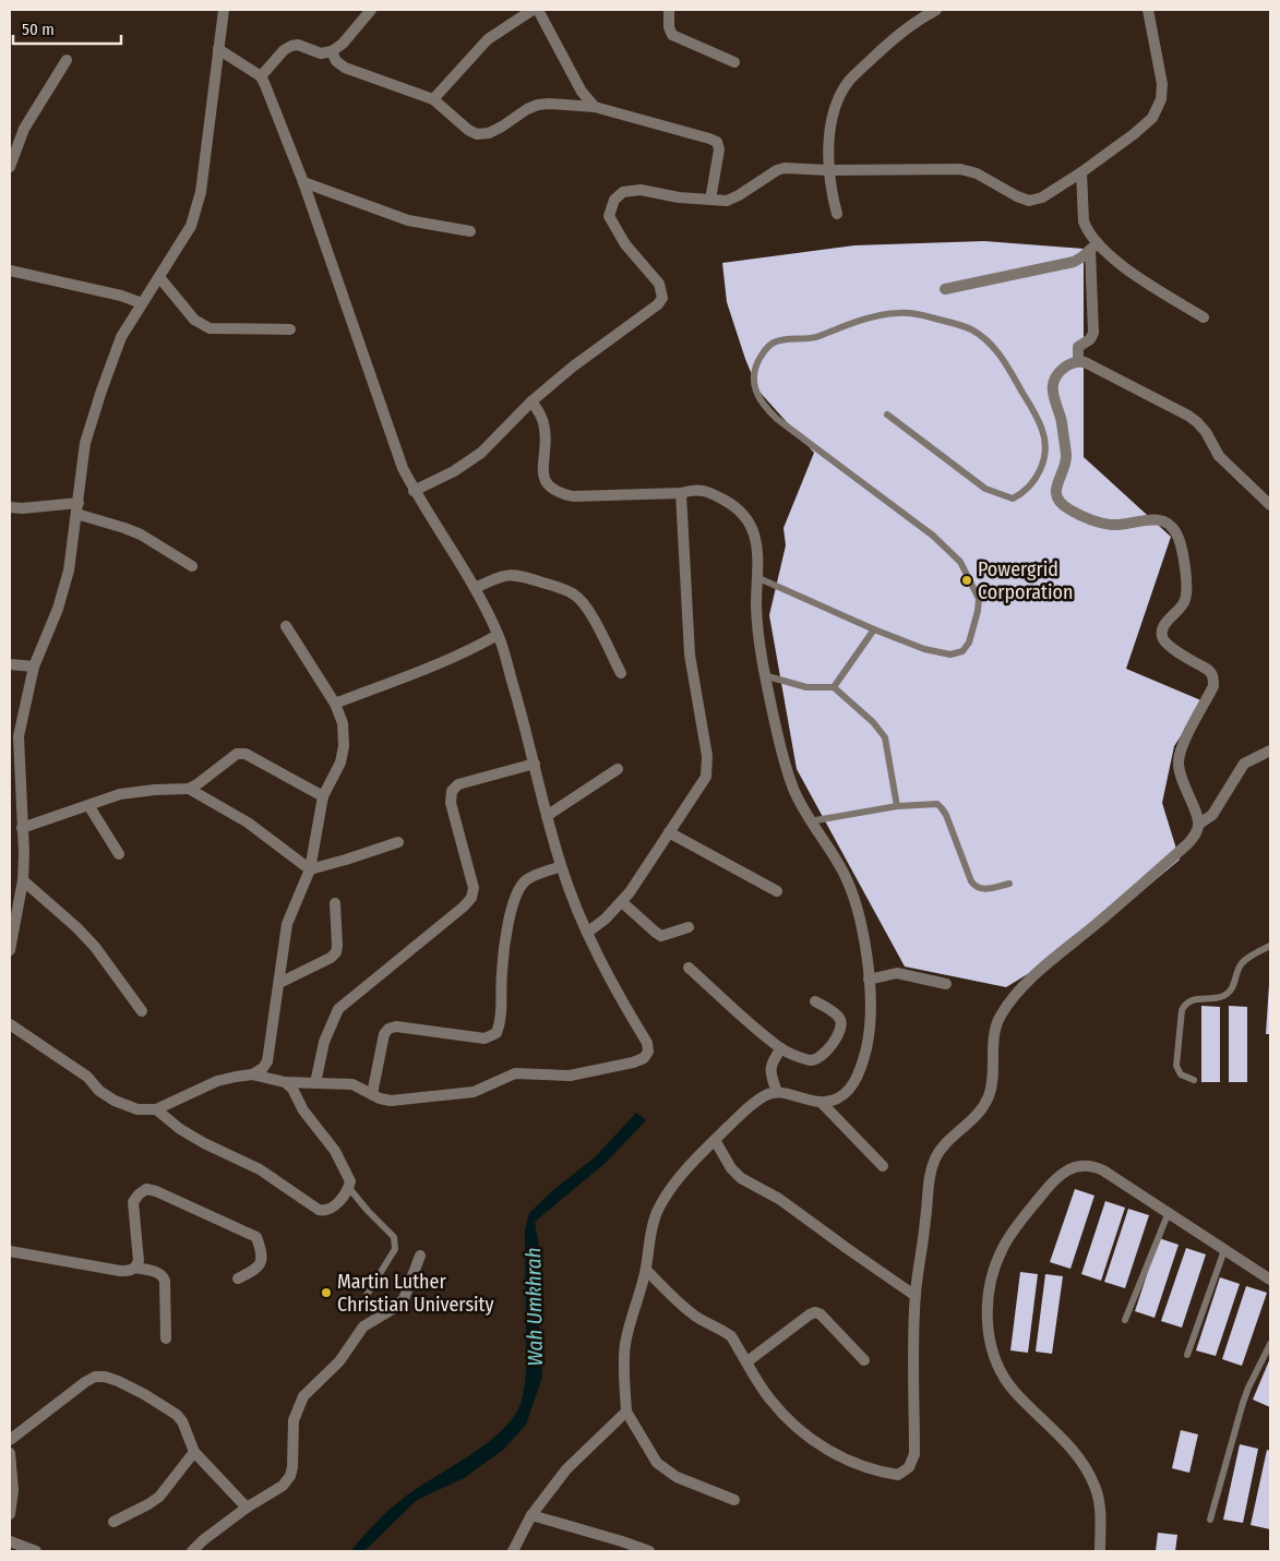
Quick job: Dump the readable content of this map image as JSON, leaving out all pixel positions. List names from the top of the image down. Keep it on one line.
{"water":["Wah Umkhrah"],"places":["Powergrid Corporation","Martin Luther Christian University"],"scale_bar":"50 m"}
